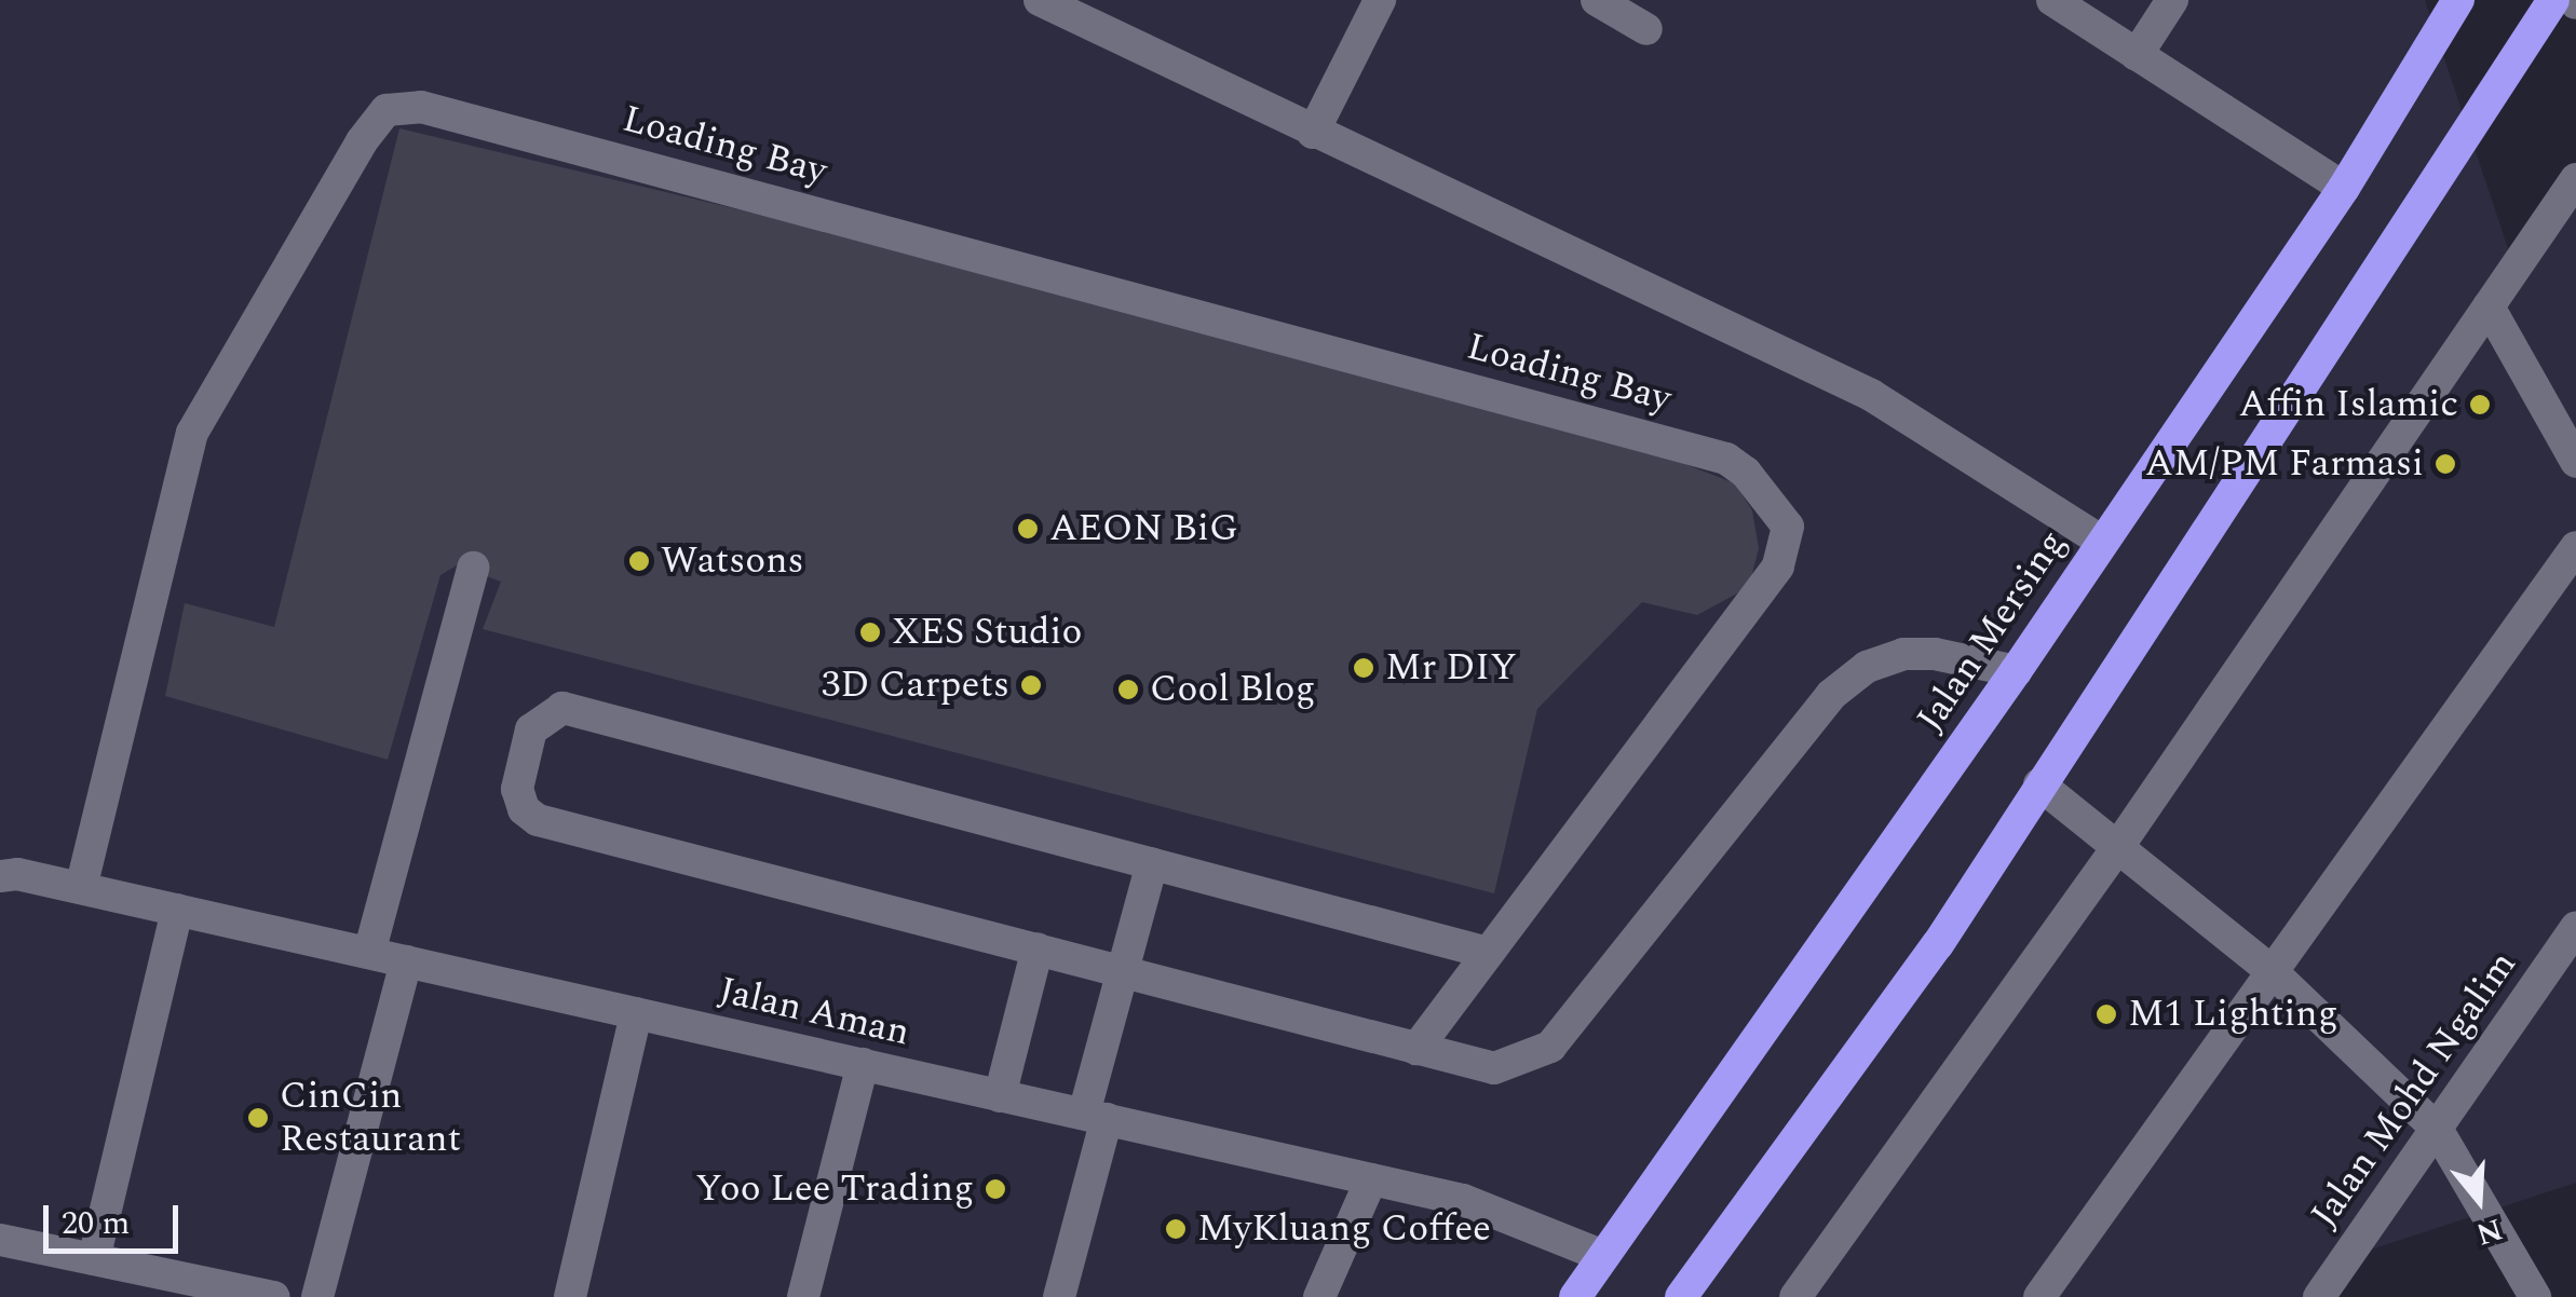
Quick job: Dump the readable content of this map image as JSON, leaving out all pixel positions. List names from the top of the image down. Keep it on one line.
{"streets":{"highway":["Jalan Mersing"],"street":["Loading Bay","Jalan Aman","Jalan Mohd Ngalim"]},"crossings":[["Loading Bay","Jalan Aman"],["Jalan Mersing","Jalan Aman"]],"places":["Affin Islamic","AM/PM Farmasi","AEON BiG","Watsons","XES Studio","Mr DIY","3D Carpets","Cool Blog","M1 Lighting","CinCin Restaurant","Yoo Lee Trading","MyKluang Coffee"],"scale_bar":"20 m","north":"bottom"}
